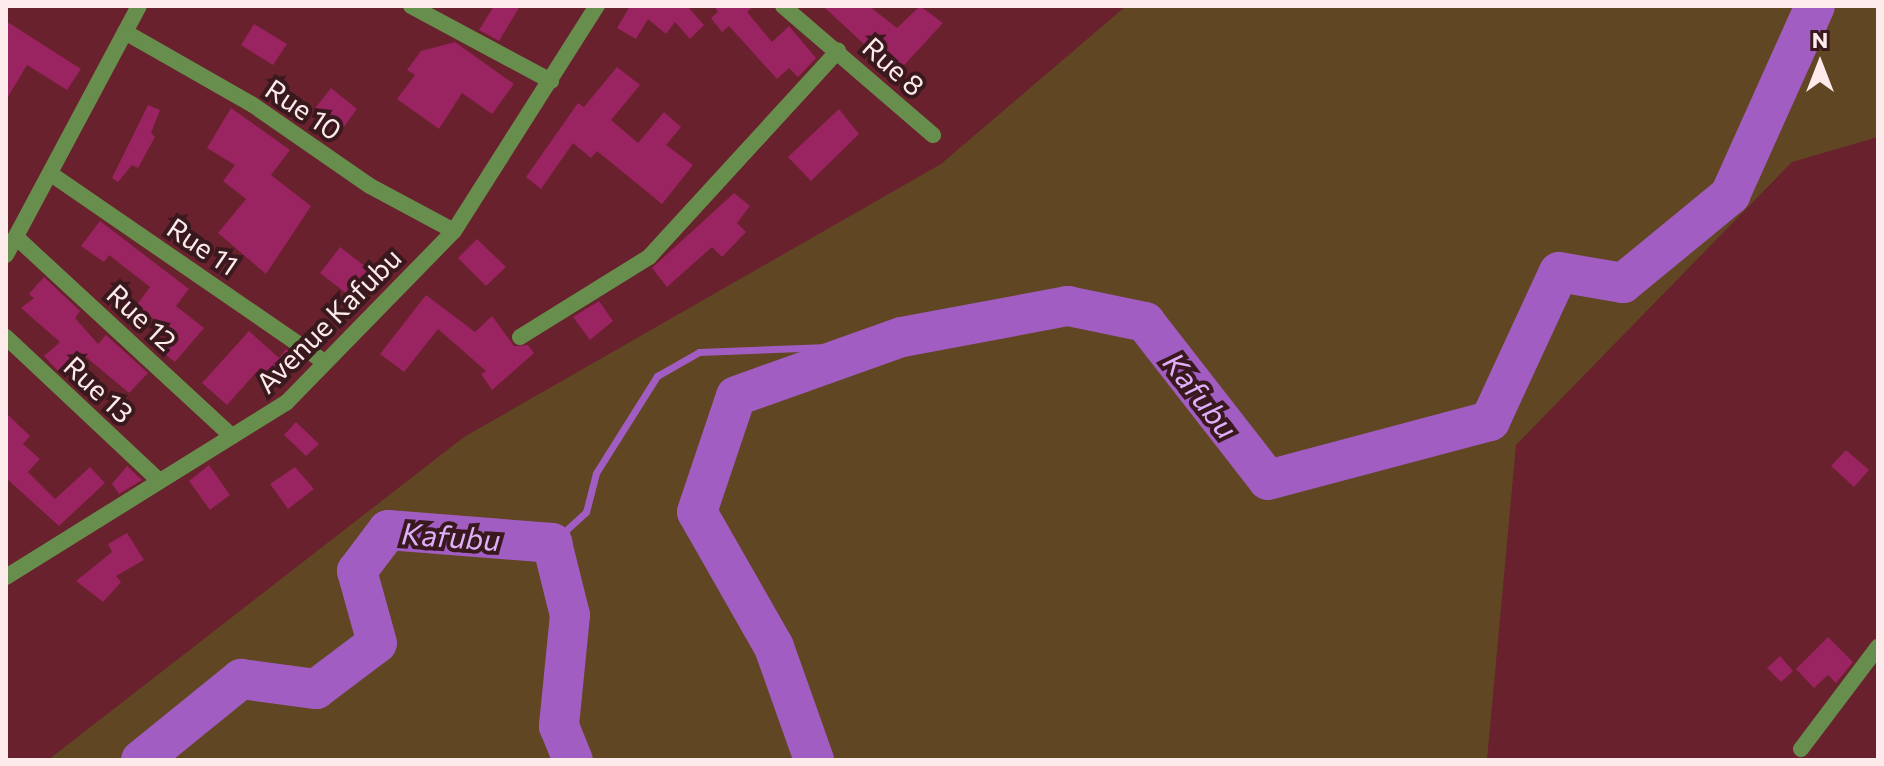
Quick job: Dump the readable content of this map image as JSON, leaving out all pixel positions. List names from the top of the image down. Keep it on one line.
{"streets":{"street":["Rue 8","Rue 10","Rue 11","Rue 12","Avenue Kafubu","Rue 13"]},"crossings":[["Rue 10","Avenue Kafubu"],["Rue 11","Avenue Kafubu"],["Rue 12","Avenue Kafubu"],["Avenue Kafubu","Rue 13"]],"water":["Kafubu"],"north":"top"}
